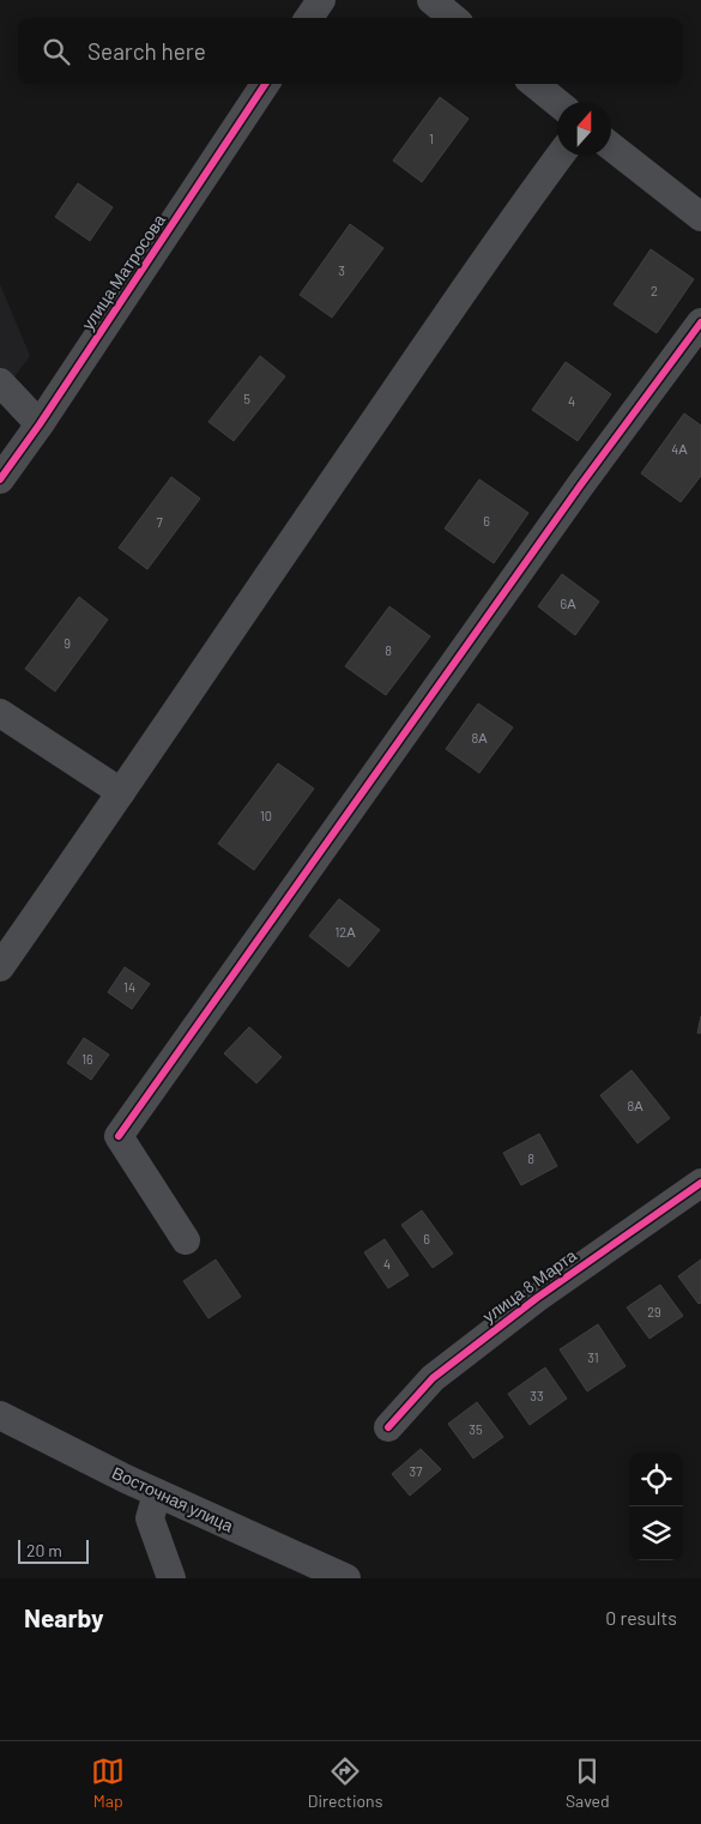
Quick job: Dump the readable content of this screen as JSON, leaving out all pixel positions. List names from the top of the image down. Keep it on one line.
{"streets":{"street":["улица Матросова","улица 8 Марта","Восточная улица"]},"house_numbers":["1","3","2","5","4","4А","6","7","6А","9","8","8А","10","12А","14","16","8А","8","6","4","29","31","33","35","37"],"scale_bar":"20 m","north":"top","page":{"search":"Search here","scale":"20 m","heading":["Nearby","0 results"],"nav":["Map","Directions","Saved"]}}
